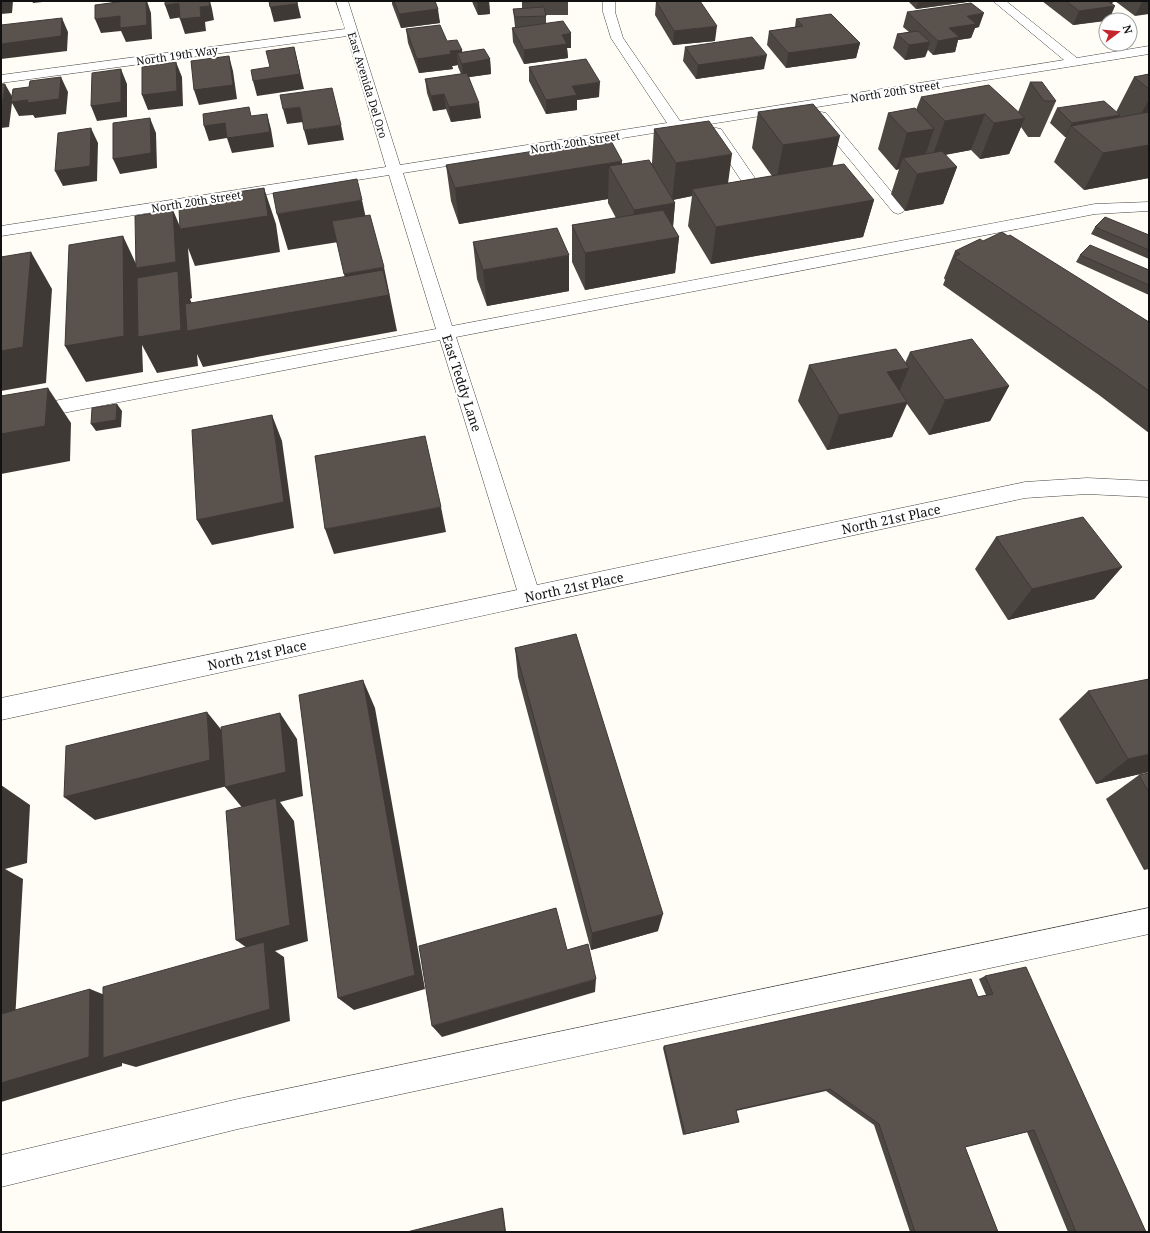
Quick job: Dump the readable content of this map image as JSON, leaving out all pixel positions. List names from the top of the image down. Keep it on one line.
{"streets":{"street":["North 19th Way","East Avenida Del Oro","North 20th Street","East Teddy Lane","North 21st Place"]},"crossings":[["North 19th Way","East Avenida Del Oro"],["East Avenida Del Oro","North 20th Street"],["East Avenida Del Oro","East Teddy Lane"],["North 20th Street","East Teddy Lane"],["East Teddy Lane","North 21st Place"]],"north":"right"}
